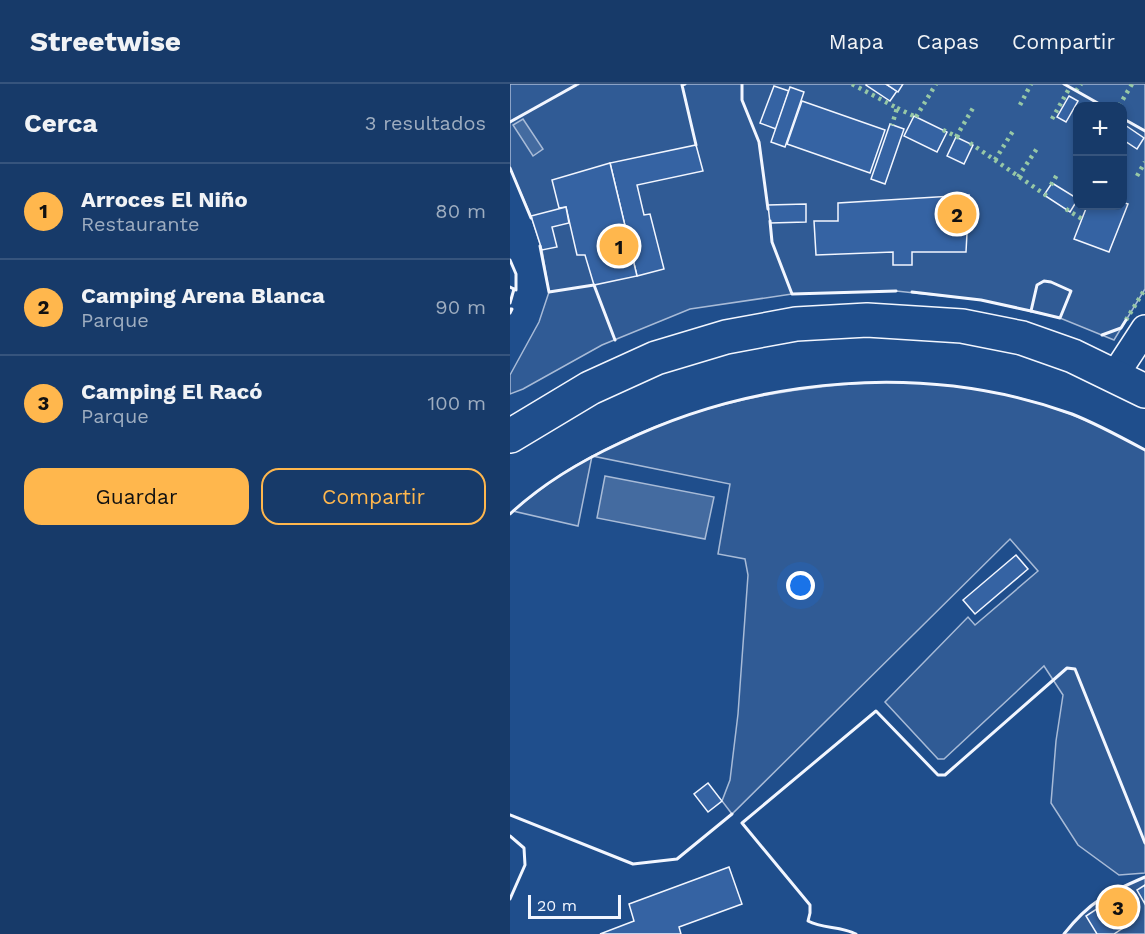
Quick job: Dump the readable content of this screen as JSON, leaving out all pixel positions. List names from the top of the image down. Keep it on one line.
{"scale_bar":"20 m","page":{"header":"Streetwise","nav":["Mapa","Capas","Compartir"],"heading":["Cerca","3 resultados"],"map_buttons":["+","−"],"list":[{"mark":"1","name":"Arroces El Niño","note":"Restaurante","value":"80 m"},{"mark":"2","name":"Camping Arena Blanca","note":"Parque","value":"90 m"},{"mark":"3","name":"Camping El Racó","note":"Parque","value":"100 m"}],"pins":["2","1","3"],"buttons":["Guardar","Compartir"],"scale":"20 m"}}
